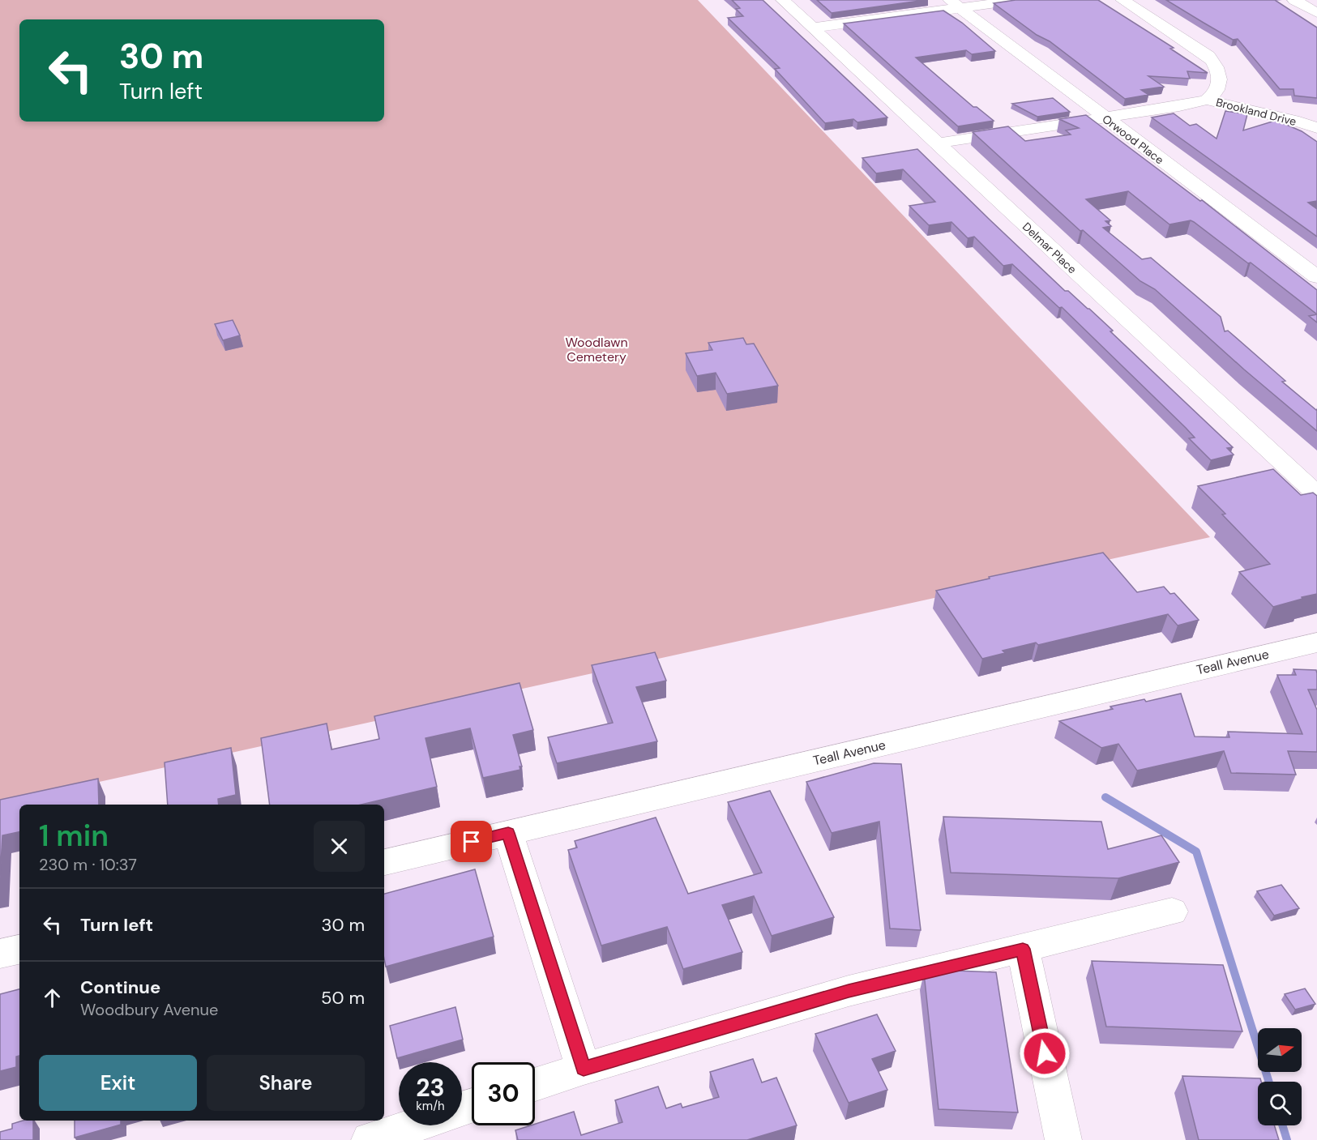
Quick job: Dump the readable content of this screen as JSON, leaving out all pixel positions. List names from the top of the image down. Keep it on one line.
{"streets":{"street":["Brookland Drive","Orwood Place","Delmar Place","Teall Avenue"]},"crossings":[["Brookland Drive","Orwood Place"],["Brookland Drive","Delmar Place"]],"parks":["Woodlawn Cemetery"],"north":"right","page":{"turn":["30 m","Turn left"],"heading":["1 min","230 m · 10:37"],"list":[{"name":"Turn left","value":"30 m"},{"name":"Continue","note":"Woodbury Avenue","value":"50 m"}],"buttons":["Exit","Share"],"speed":"23 km/h","limit":"30"}}
